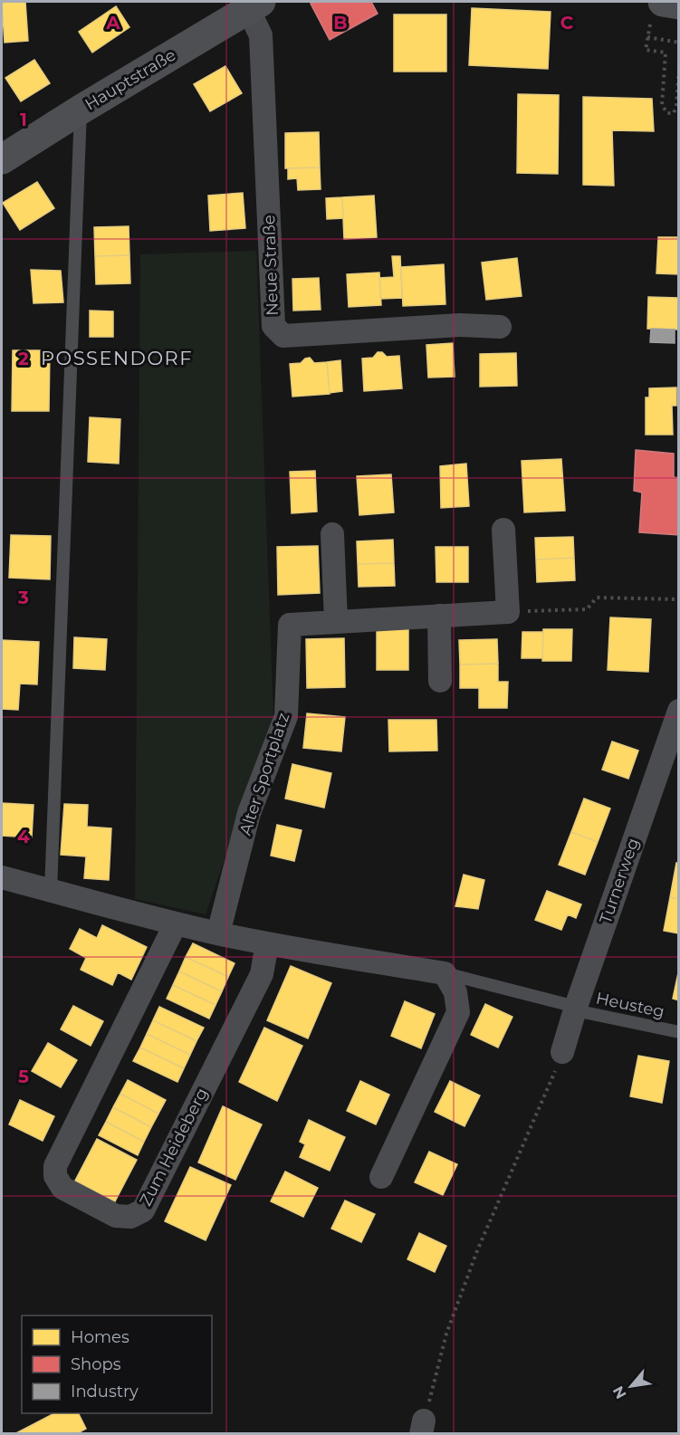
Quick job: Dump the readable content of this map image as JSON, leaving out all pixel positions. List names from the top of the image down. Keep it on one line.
{"streets":{"main road":["Hauptstraße"],"street":["Neue Straße","Alter Sportplatz","Turnerweg","Zum Heideberg"],"lane":["Heusteg"]},"crossings":[["Hauptstraße","Neue Straße"],["Turnerweg","Heusteg"]],"districts":["POSSENDORF"],"legend":["Homes","Shops","Industry"],"north":"bottom left","grid":{"columns":["A","B","C"],"rows":["1","2","3","4","5"]}}
